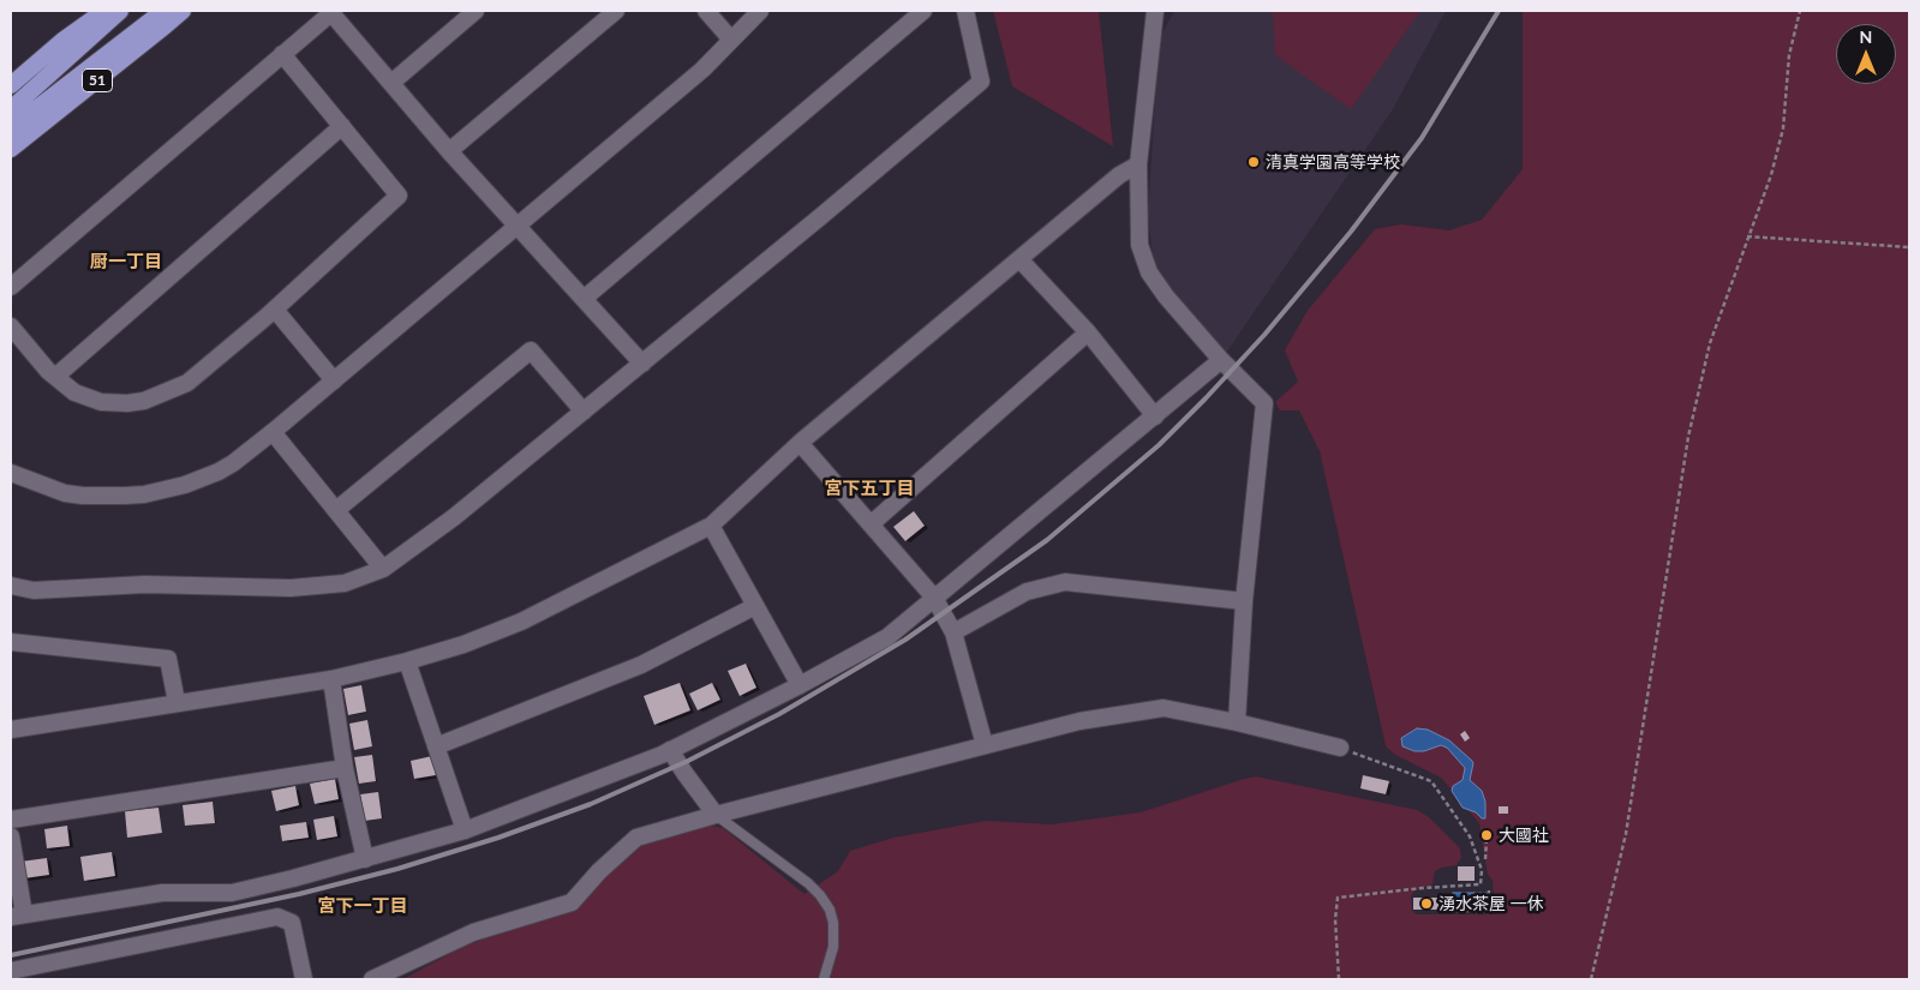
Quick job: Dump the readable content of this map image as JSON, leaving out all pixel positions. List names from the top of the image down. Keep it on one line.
{"streets":{"highway":["51"]},"districts":["厨一丁目","宮下五丁目","宮下一丁目"],"places":["清真学園高等学校","大國社","湧水茶屋 一休"],"north":"top"}
